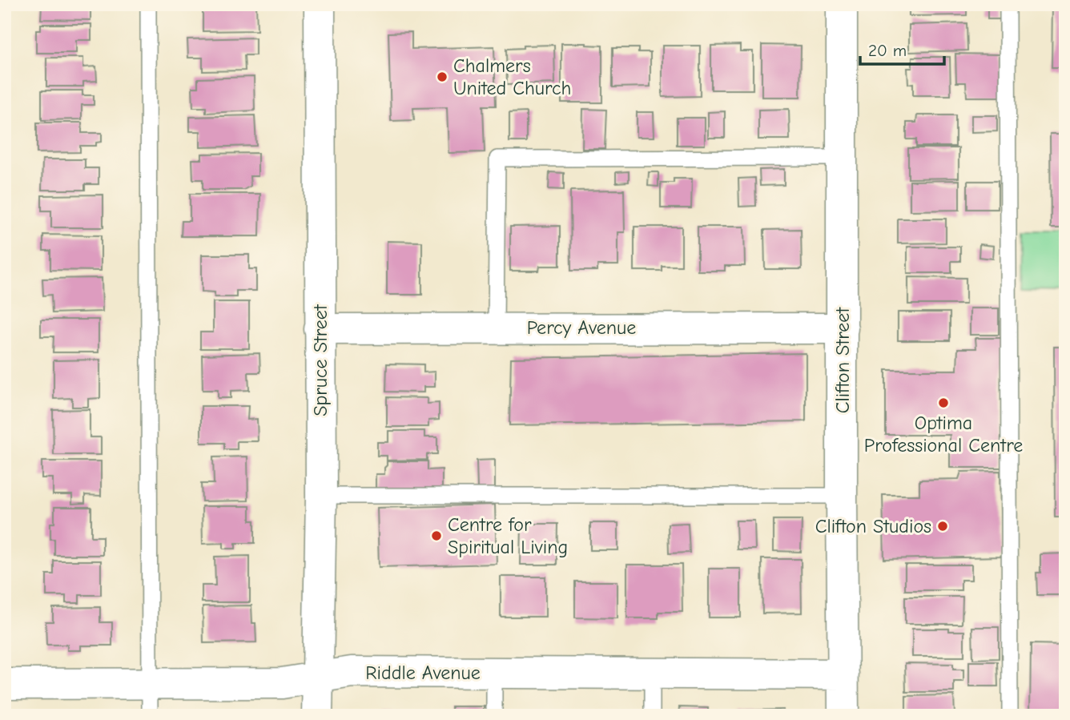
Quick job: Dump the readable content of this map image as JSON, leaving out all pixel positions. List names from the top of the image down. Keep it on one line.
{"streets":{"street":["Percy Avenue","Spruce Street","Clifton Street","Riddle Avenue"]},"crossings":[["Percy Avenue","Spruce Street"],["Percy Avenue","Clifton Street"],["Spruce Street","Riddle Avenue"],["Clifton Street","Riddle Avenue"]],"places":["Chalmers United Church","Optima Professional Centre","Clifton Studios","Centre for Spiritual Living"],"scale_bar":"20 m"}
